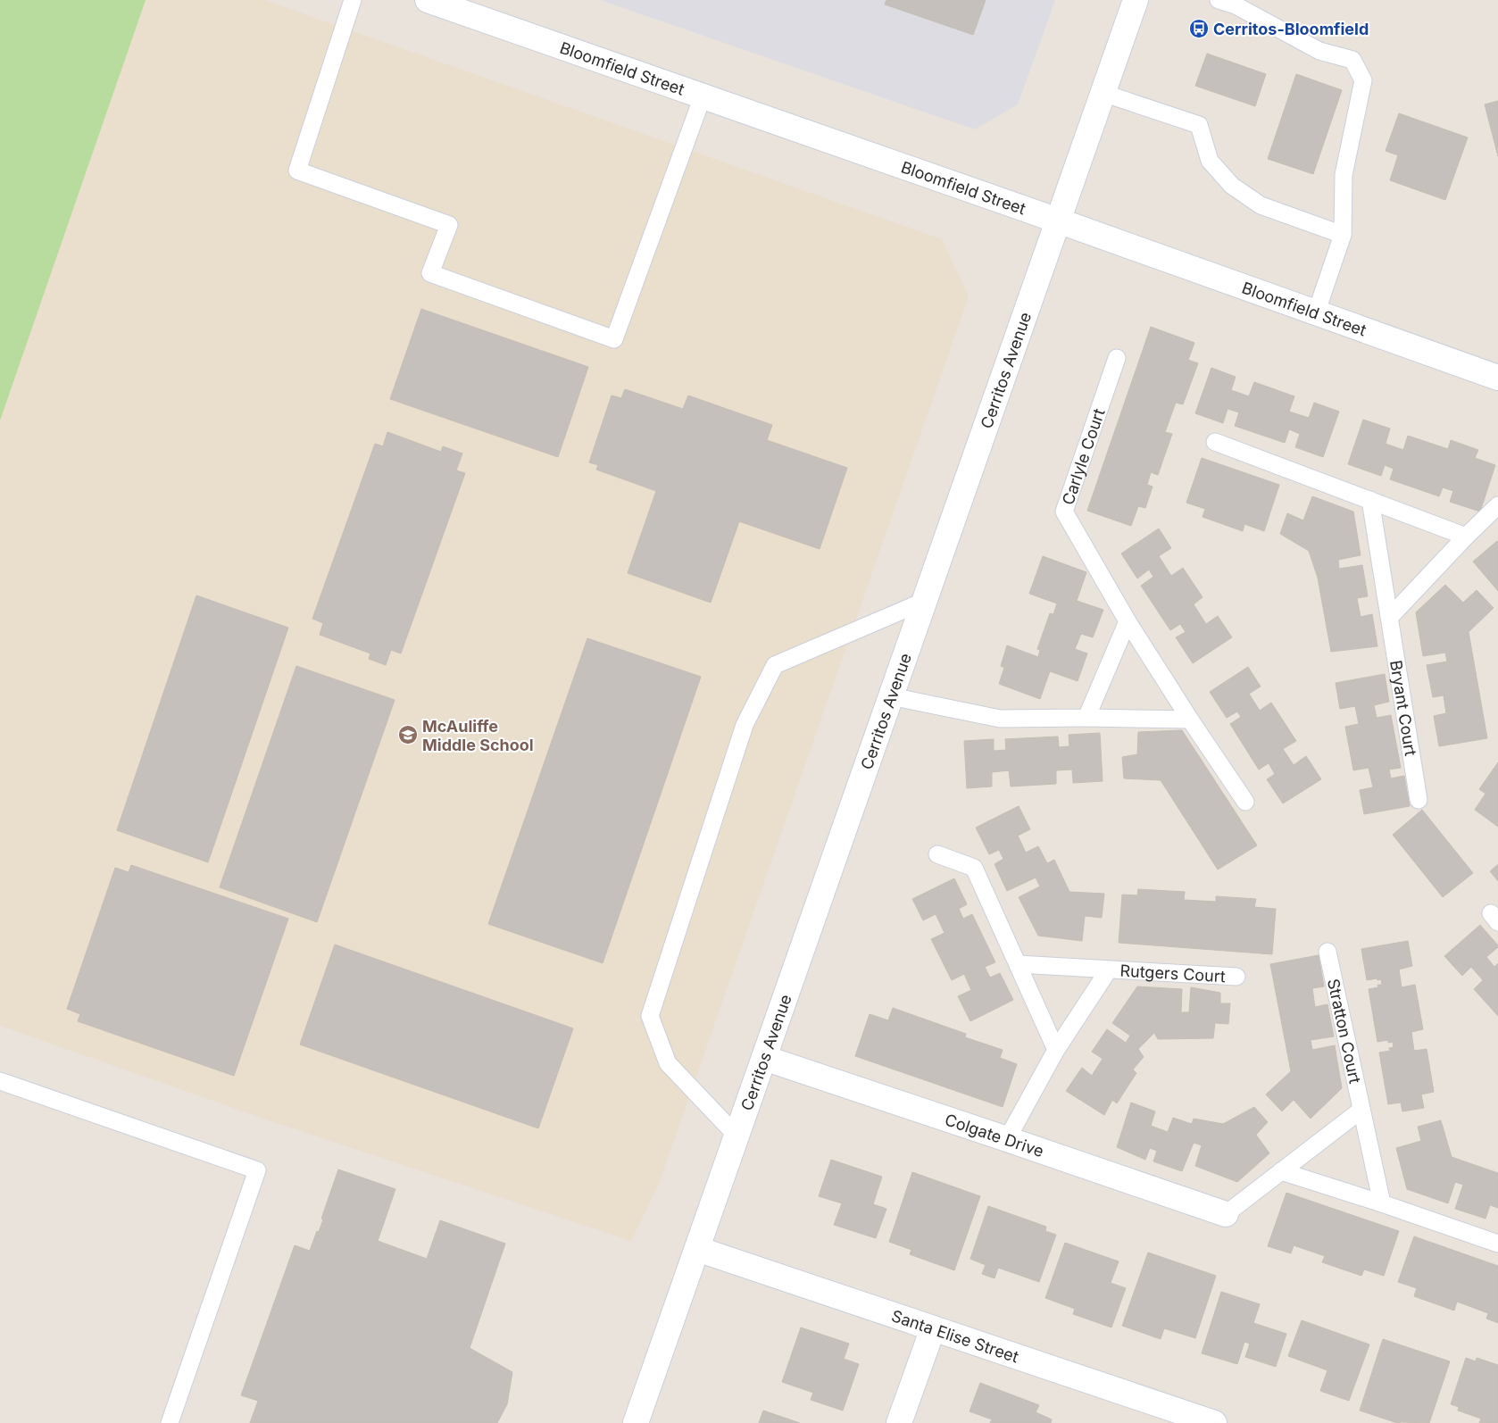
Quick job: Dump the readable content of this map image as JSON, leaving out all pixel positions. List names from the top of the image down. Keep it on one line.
{"streets":{"street":["Bloomfield Street","Cerritos Avenue","Colgate Drive","Santa Elise Street"],"lane":["Carlyle Court","Bryant Court","Rutgers Court","Stratton Court"]},"crossings":[["Bloomfield Street","Cerritos Avenue"],["Cerritos Avenue","Colgate Drive"],["Cerritos Avenue","Santa Elise Street"],["Rutgers Court","Colgate Drive"]],"places":{"bus stop":["Cerritos-Bloomfield"],"school or university":["McAuliffe Middle School"]}}
